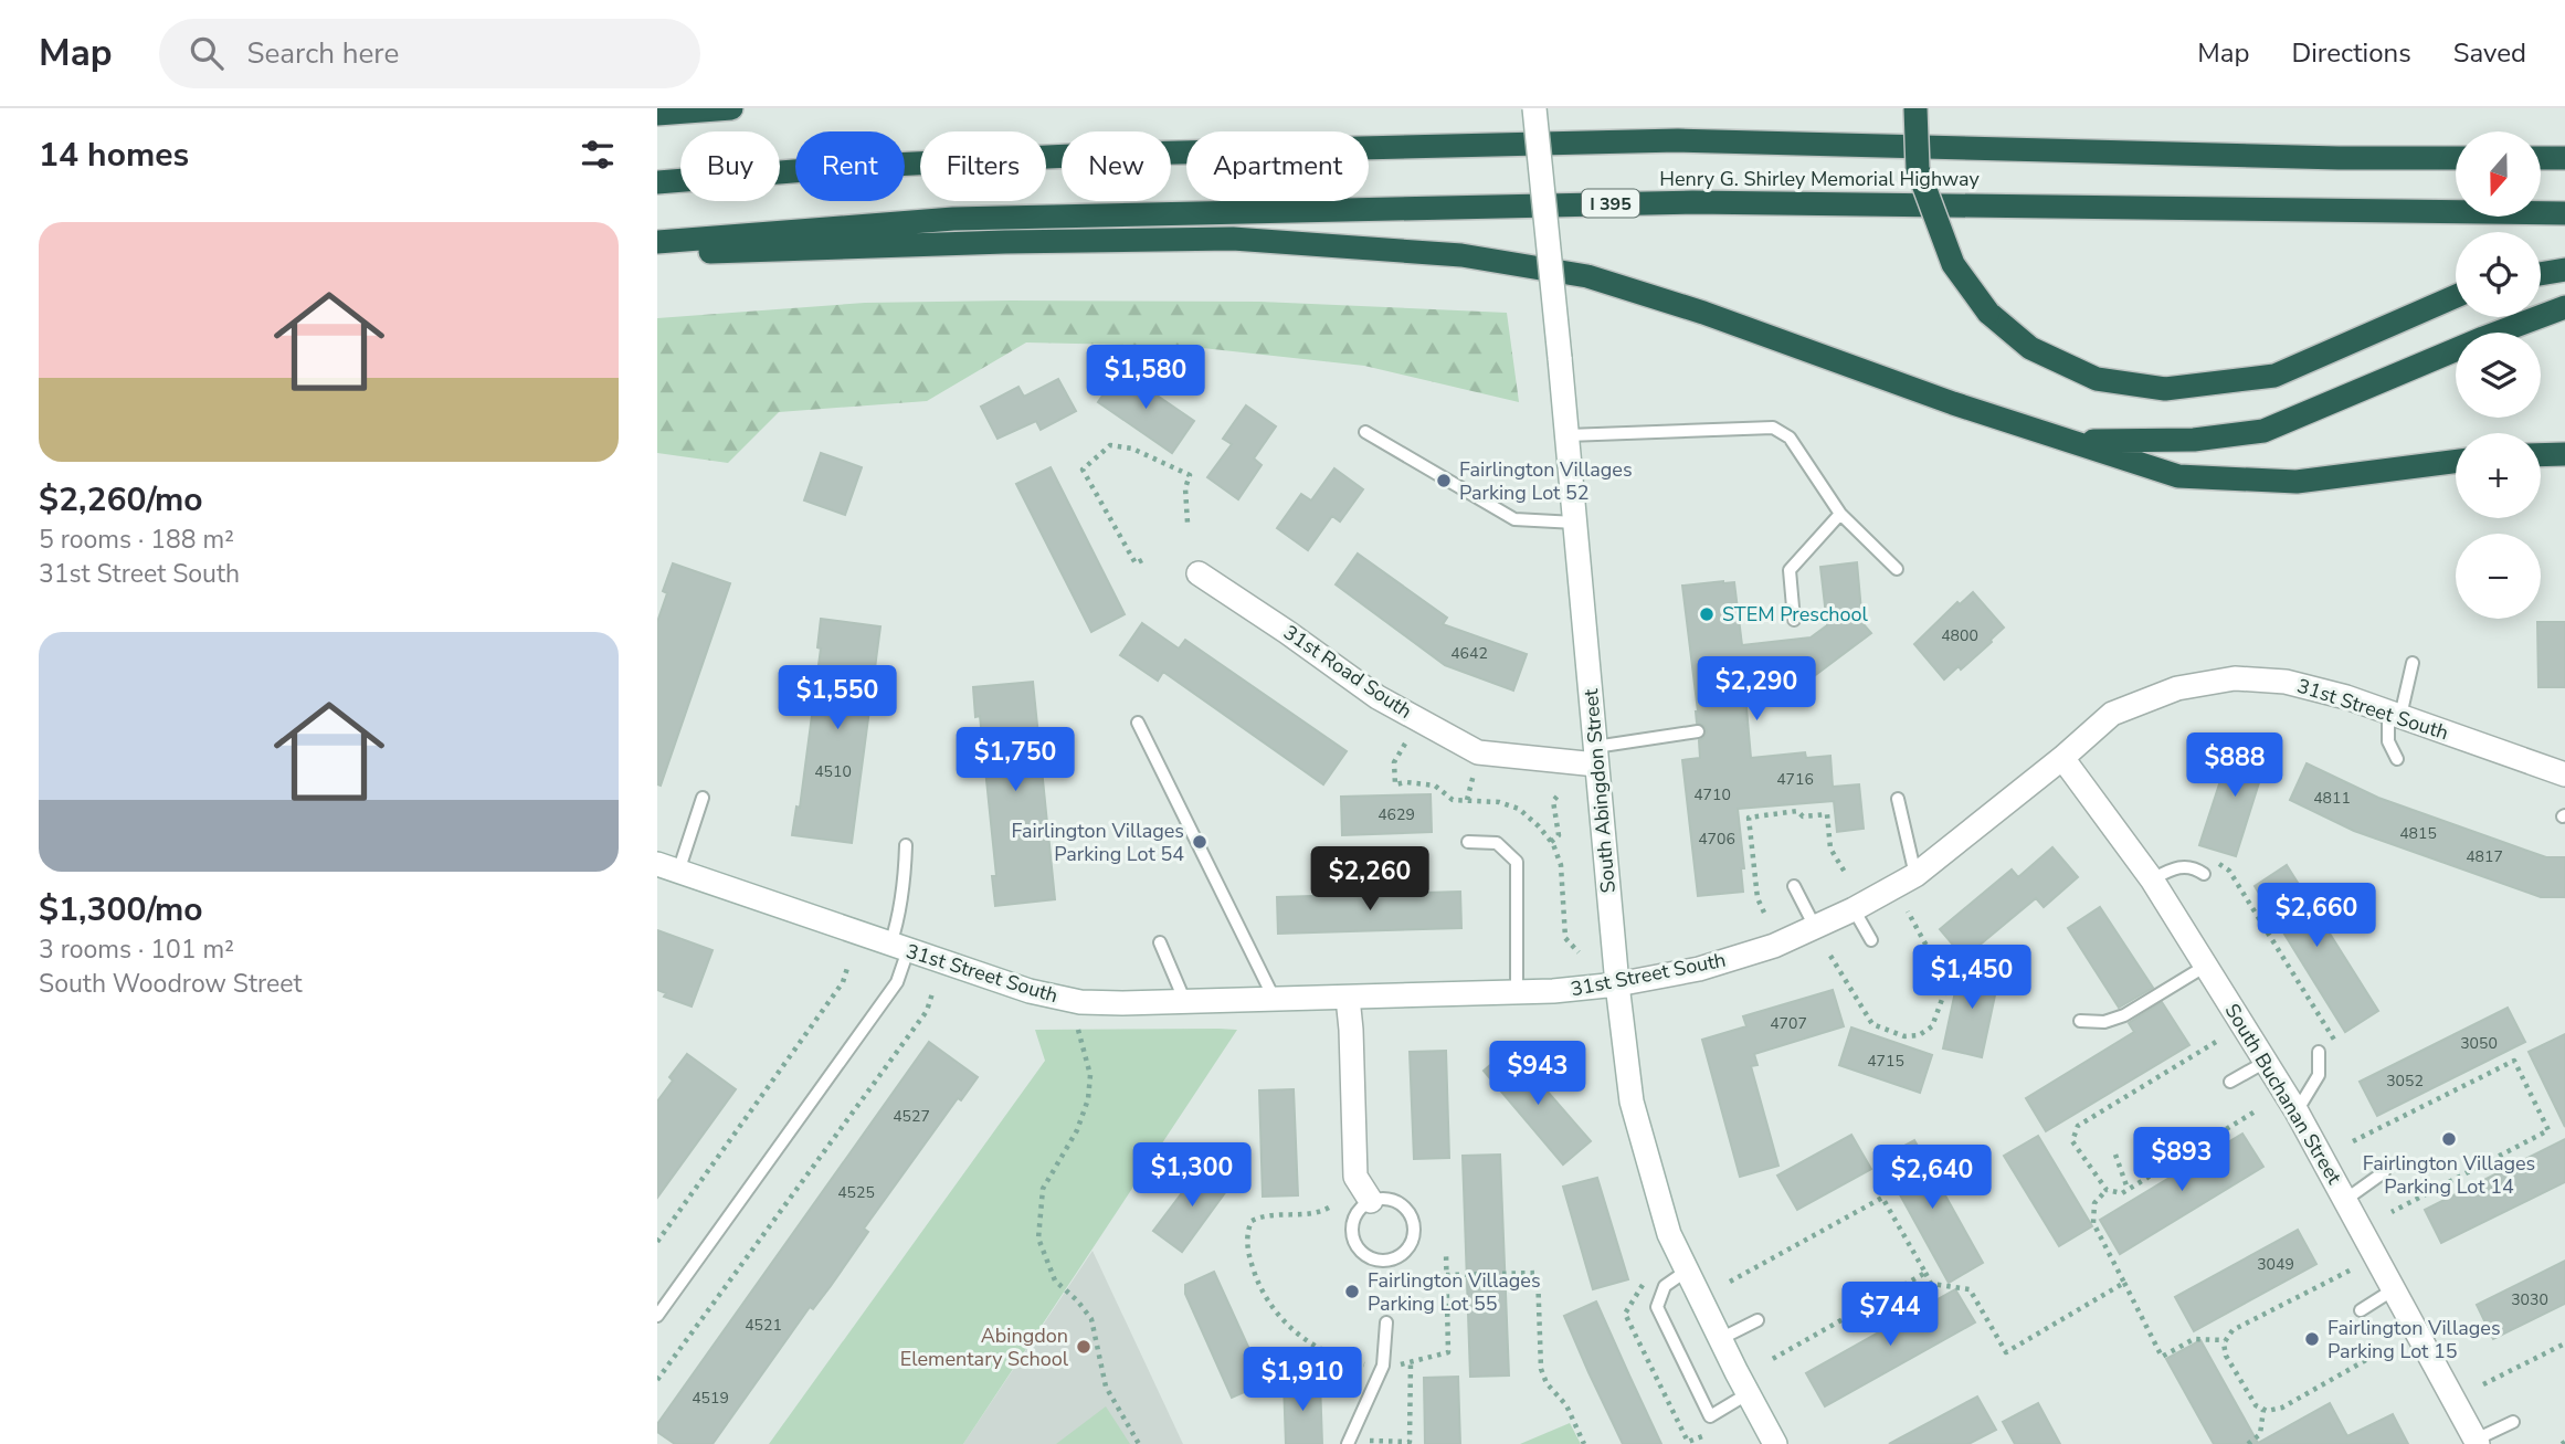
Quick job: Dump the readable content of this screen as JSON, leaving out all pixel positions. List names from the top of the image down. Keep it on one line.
{"streets":{"highway":["Henry G. Shirley Memorial Highway","I 395"],"street":["31st Road South","31st Street South","South Abingdon Street","South Buchanan Street"]},"crossings":[["31st Road South","South Abingdon Street"],["31st Street South","South Abingdon Street"],["31st Street South","South Buchanan Street"]],"places":["Fairlington Villages Parking Lot 52","STEM Preschool","Fairlington Villages Parking Lot 54","Fairlington Villages Parking Lot 14","Fairlington Villages Parking Lot 55","Fairlington Villages Parking Lot 15","Abingdon Elementary School"],"house_numbers":["4800","4642","4510","4716","4710","4811","4629","4815","4706","4817","4707","3050","4715","3052","4527","4525","3049","3030","4521","4519"],"north":"bottom","page":{"header":"Map","search":"Search here","nav":["Map","Directions","Saved"],"heading":"14 homes","map_buttons":["+","−"],"chip":["Buy","Rent","Filters","New","Apartment"],"list":[{"name":"$2,260/mo","note":"5 rooms · 188 m² · 31st Street South"},{"name":"$1,300/mo","note":"3 rooms · 101 m² · South Woodrow Street"}],"price":["$1,580","$2,290","$1,550","$1,750","$888","$2,260","$2,660","$1,450","$943","$893","$1,300","$2,640","$744","$1,910"]}}
